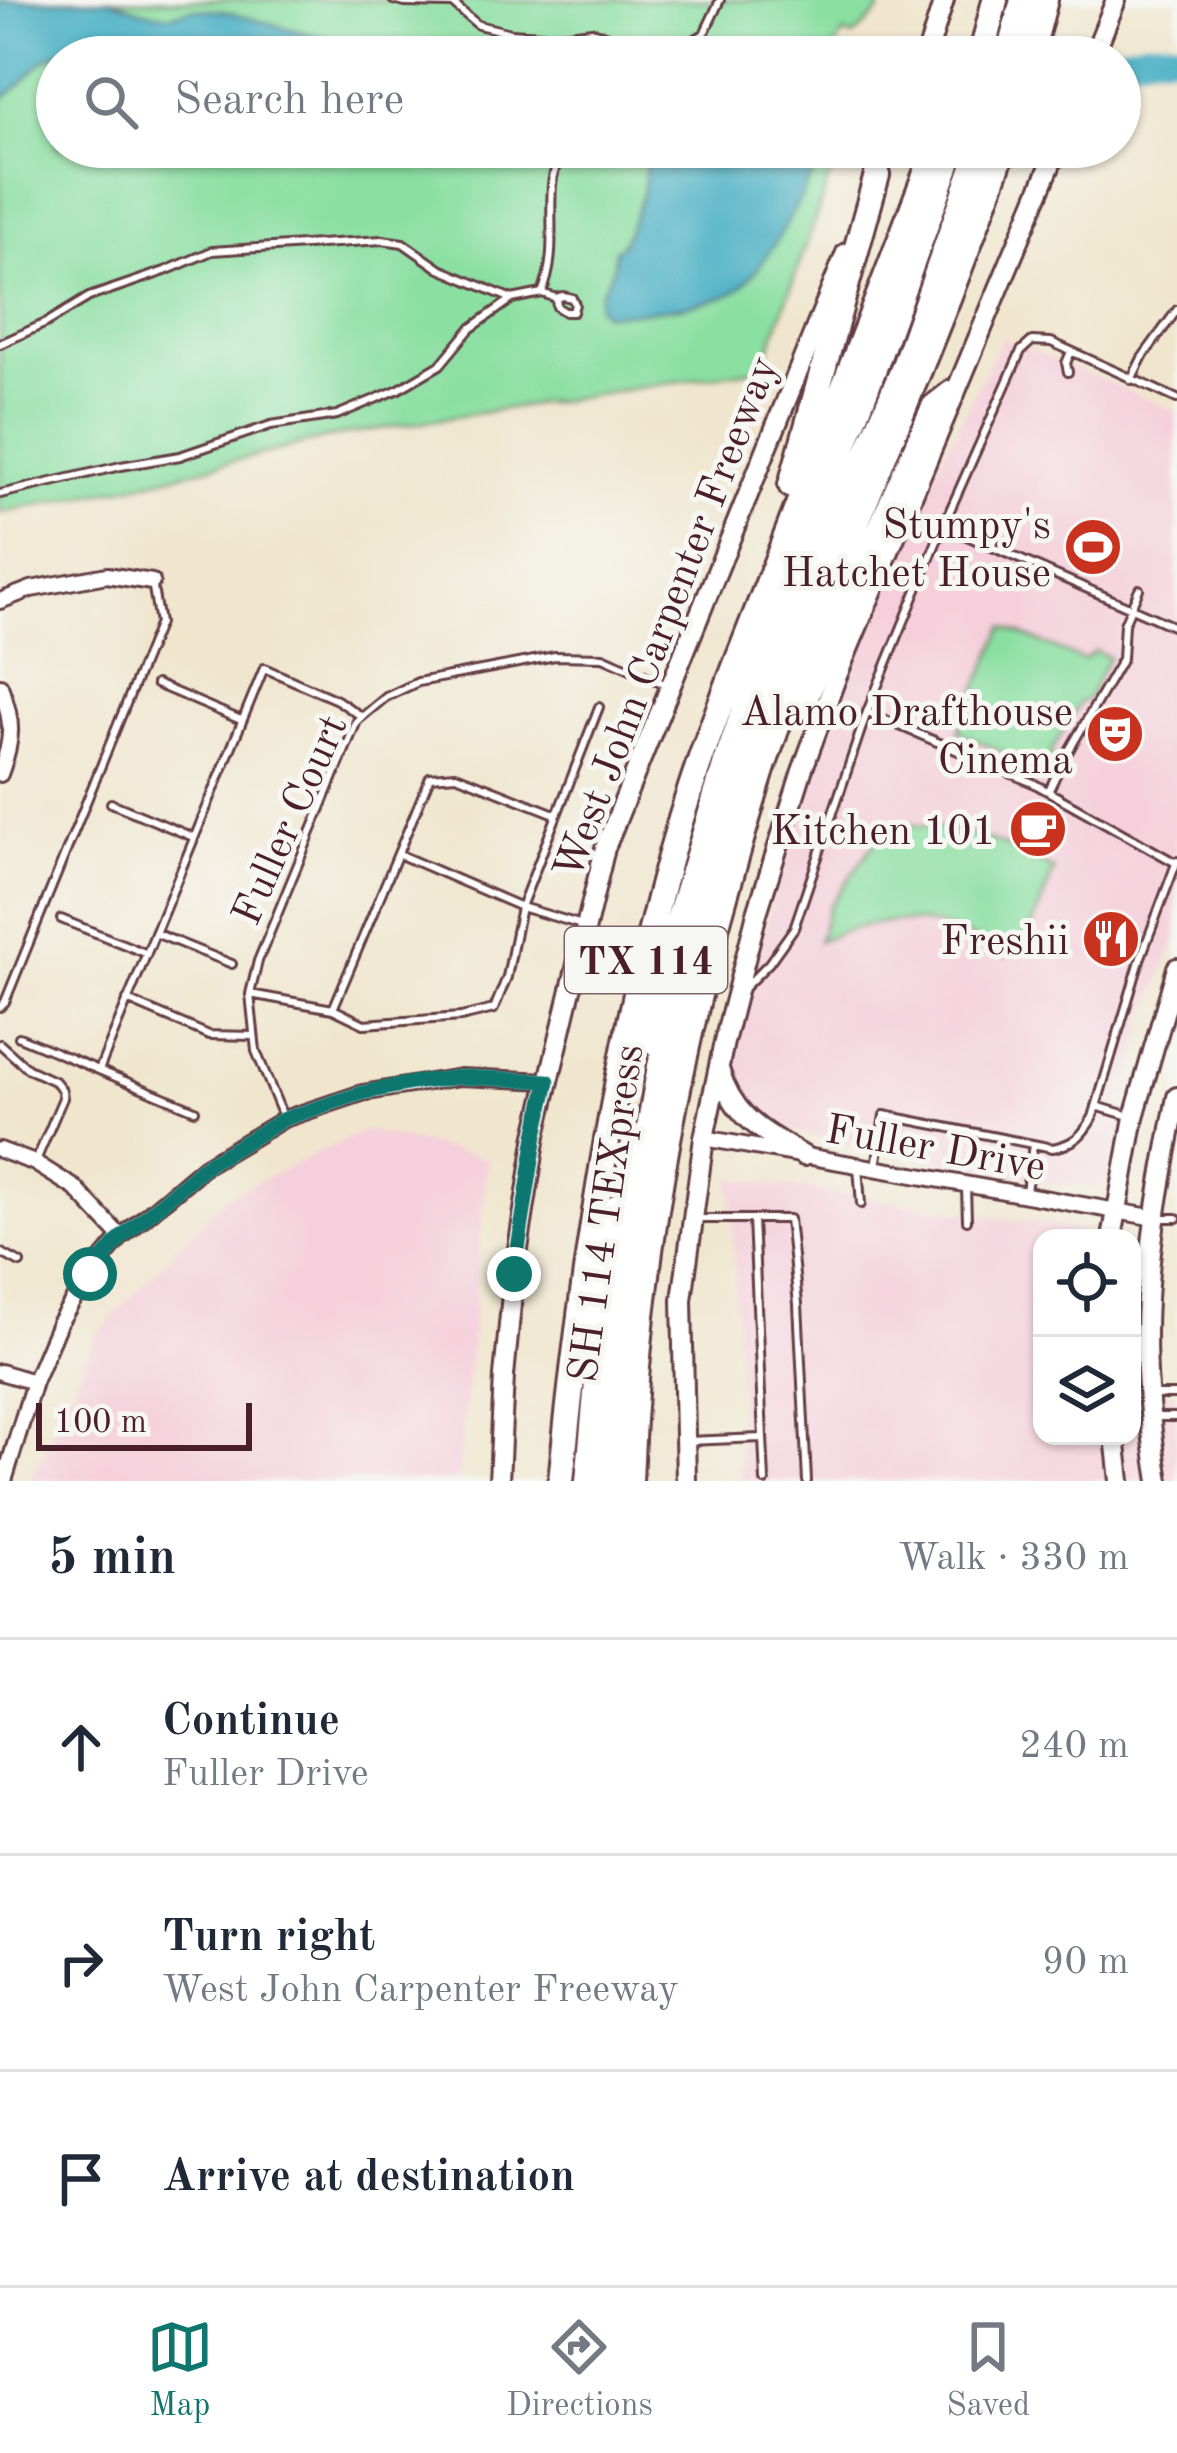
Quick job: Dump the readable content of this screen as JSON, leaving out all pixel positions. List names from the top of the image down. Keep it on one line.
{"streets":{"highway":["TX 114","SH 114 TEXpress"],"main road":["West John Carpenter Freeway"],"street":["Fuller Drive"],"lane":["Fuller Court"]},"crossings":[["West John Carpenter Freeway","Fuller Court"]],"places":{"sports":["Stumpy's Hatchet House"],"theatre":["Alamo Drafthouse Cinema"],"cafe":["Kitchen 101"],"restaurant":["Freshii"]},"scale_bar":"100 m","page":{"search":"Search here","scale":"100 m","heading":["5 min","Walk · 330 m"],"list":[["Continue","Fuller Drive","240 m"],["Turn right","West John Carpenter Freeway","90 m"],"Arrive at destination"],"nav":["Map","Directions","Saved"]}}
